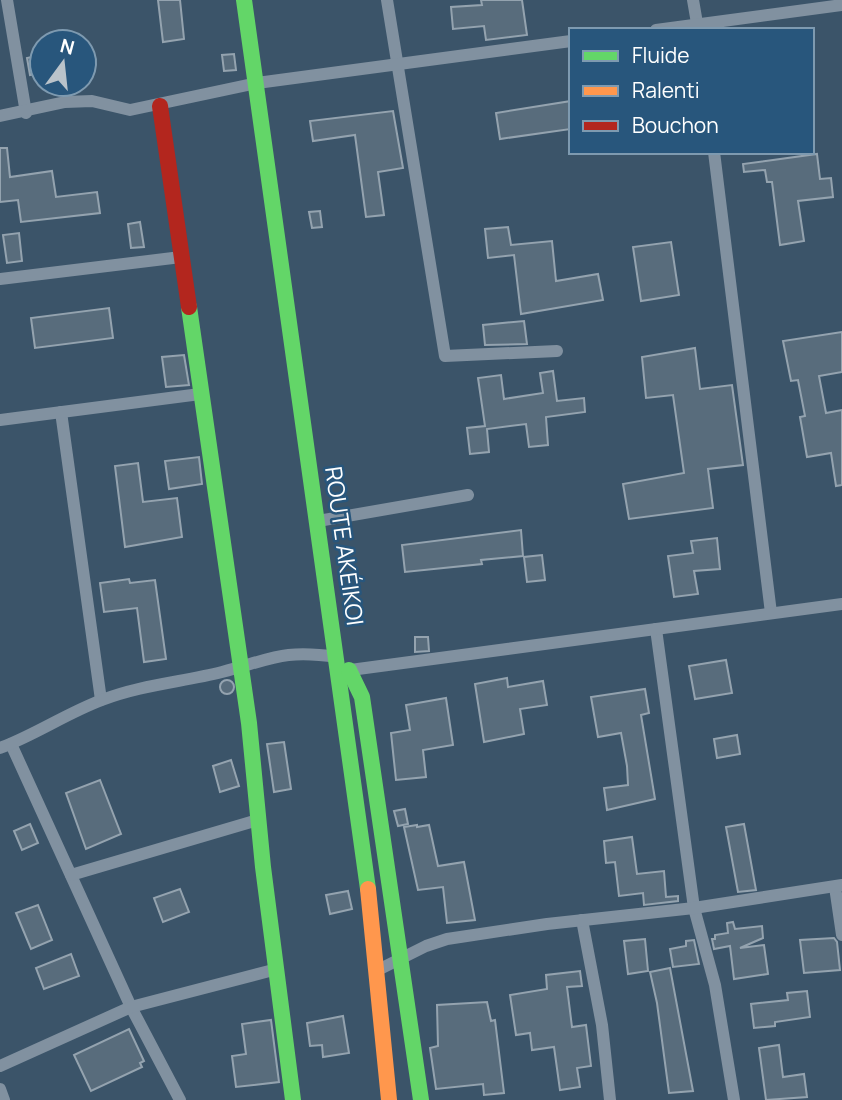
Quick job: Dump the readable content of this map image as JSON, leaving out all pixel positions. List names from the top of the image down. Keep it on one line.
{"streets":{"street":["ROUTE AKÉIKOI"]},"legend":["Fluide","Ralenti","Bouchon"],"north":"top"}
